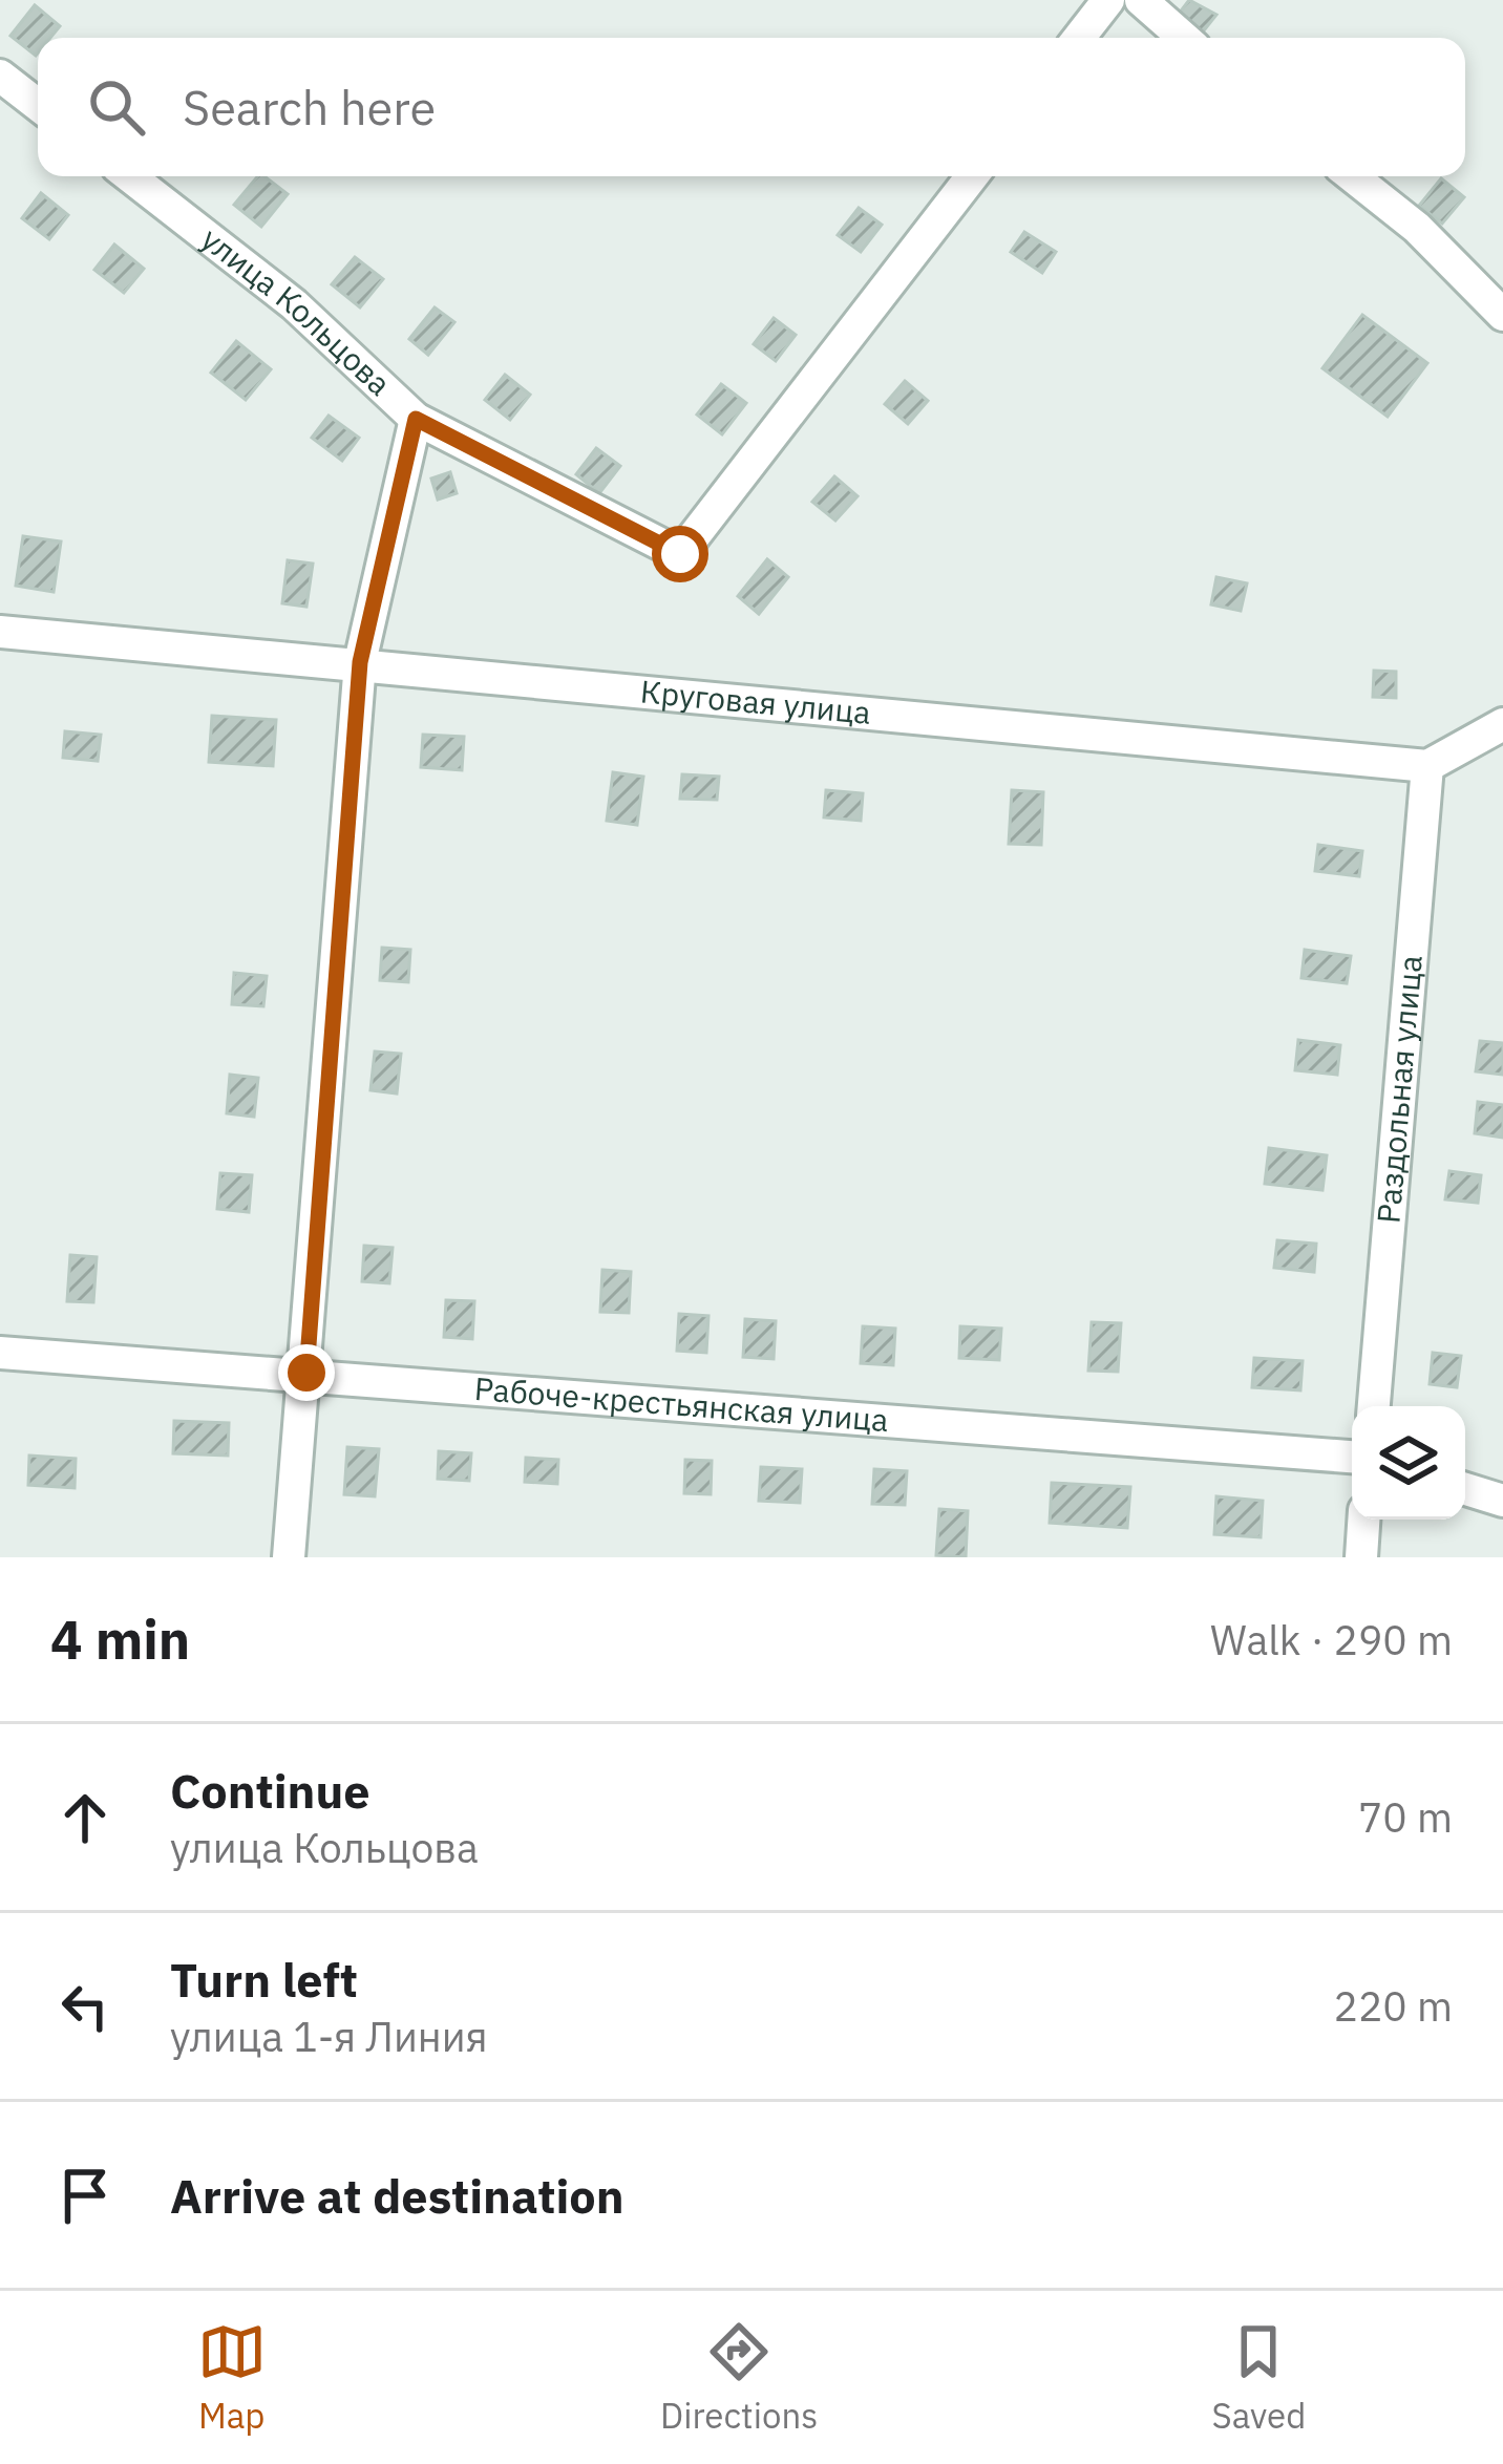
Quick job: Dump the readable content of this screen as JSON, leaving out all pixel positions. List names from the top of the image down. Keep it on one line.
{"streets":{"street":["улица Кольцова","Круговая улица","Раздольная улица","Рабоче-крестьянская улица"]},"crossings":[["Круговая улица","Раздольная улица"]],"page":{"search":"Search here","heading":["4 min","Walk · 290 m"],"list":[["Continue","улица Кольцова","70 m"],["Turn left","улица 1-я Линия","220 m"],"Arrive at destination"],"nav":["Map","Directions","Saved"]}}
